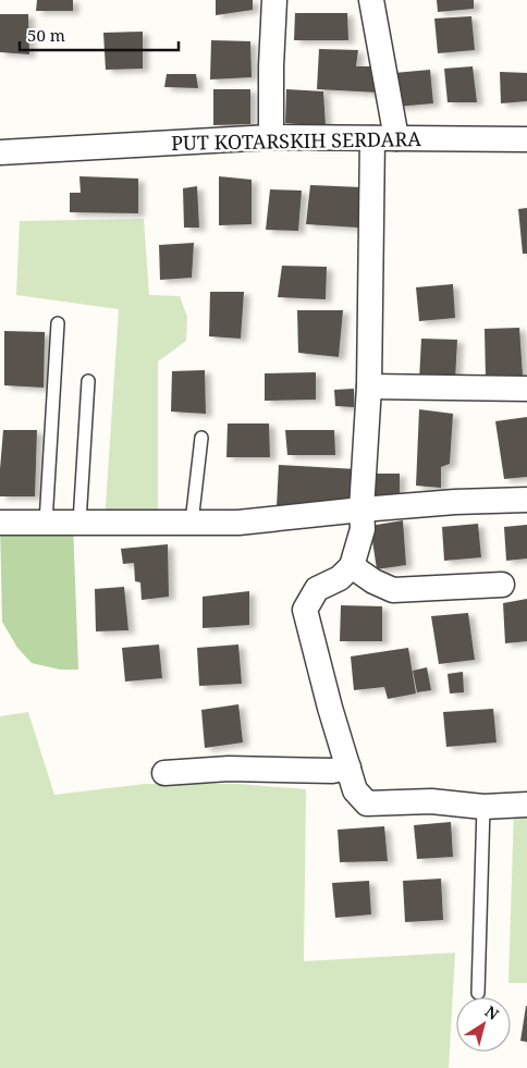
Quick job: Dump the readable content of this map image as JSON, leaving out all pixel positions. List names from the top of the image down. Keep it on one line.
{"streets":{"street":["PUT KOTARSKIH SERDARA"]},"scale_bar":"50 m","north":"top right"}
